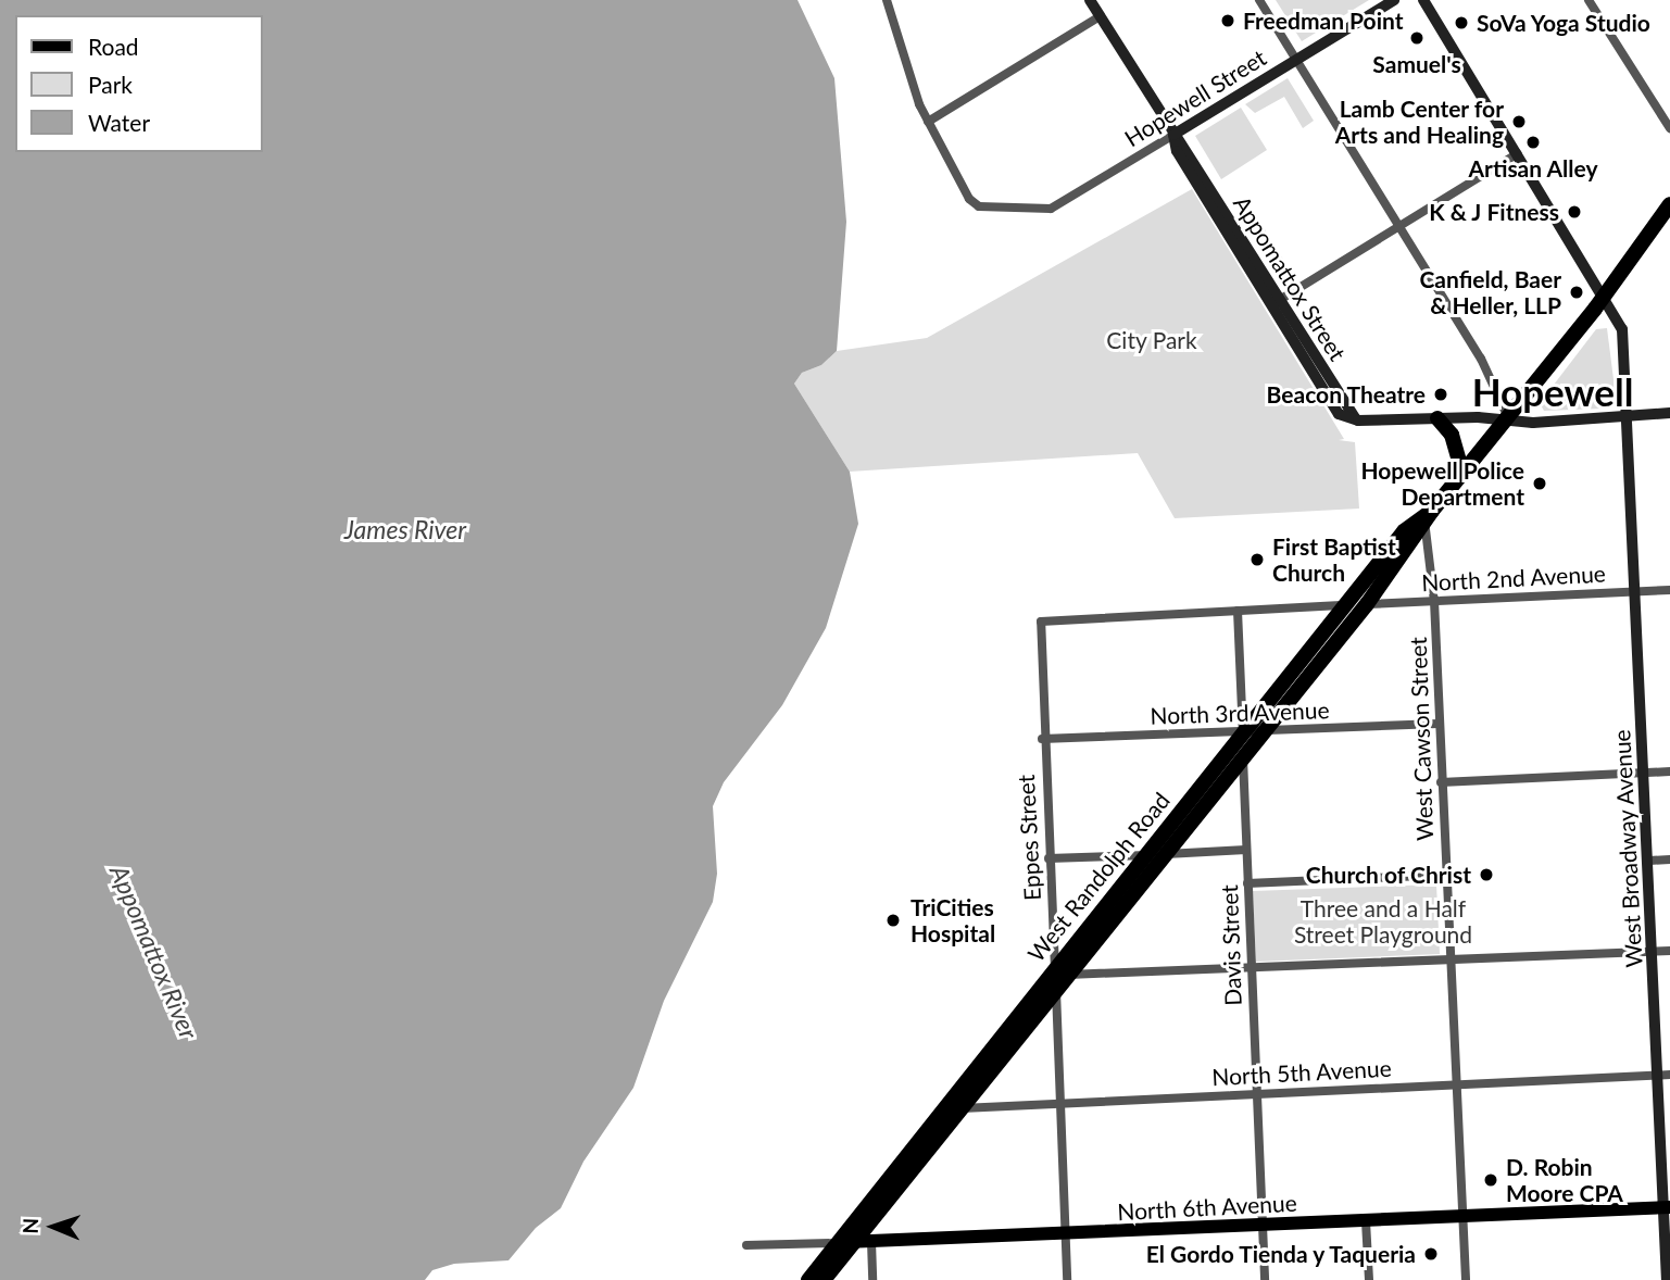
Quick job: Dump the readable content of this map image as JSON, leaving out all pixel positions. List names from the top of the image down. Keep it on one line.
{"streets":{"highway":["West Randolph Road"],"main road":["North 6th Avenue"],"street":["Hopewell Street","Appomattox Street","North 2nd Avenue","North 3rd Avenue","West Cawson Street","Eppes Street","West Broadway Avenue","Davis Street","North 5th Avenue"]},"crossings":[["Hopewell Street","Appomattox Street"],["North 2nd Avenue","West Cawson Street"],["North 2nd Avenue","Eppes Street"],["North 2nd Avenue","West Broadway Avenue"],["North 2nd Avenue","West Randolph Road"],["North 2nd Avenue","Davis Street"],["North 3rd Avenue","West Cawson Street"],["North 3rd Avenue","Eppes Street"],["North 3rd Avenue","West Randolph Road"],["North 3rd Avenue","Davis Street"],["West Cawson Street","West Randolph Road"],["West Cawson Street","North 5th Avenue"],["West Cawson Street","North 6th Avenue"],["Eppes Street","West Randolph Road"],["Eppes Street","North 5th Avenue"],["Eppes Street","North 6th Avenue"],["West Broadway Avenue","West Randolph Road"],["West Broadway Avenue","North 5th Avenue"],["West Broadway Avenue","North 6th Avenue"],["West Randolph Road","Davis Street"],["West Randolph Road","North 5th Avenue"],["West Randolph Road","North 6th Avenue"],["Davis Street","North 5th Avenue"],["Davis Street","North 6th Avenue"]],"districts":["Hopewell"],"water":["James River","Appomattox River"],"parks":["City Park","Three and a Half Street Playground"],"places":["Freedman Point","SoVa Yoga Studio","Samuel's","Lamb Center for Arts and Healing","Artisan Alley","K & J Fitness","Canfield, Baer & Heller, LLP","Beacon Theatre","Hopewell Police Department","First Baptist Church","Church of Christ","TriCities Hospital","D. Robin Moore CPA","El Gordo Tienda y Taqueria"],"legend":["Road","Park","Water"],"north":"left"}
